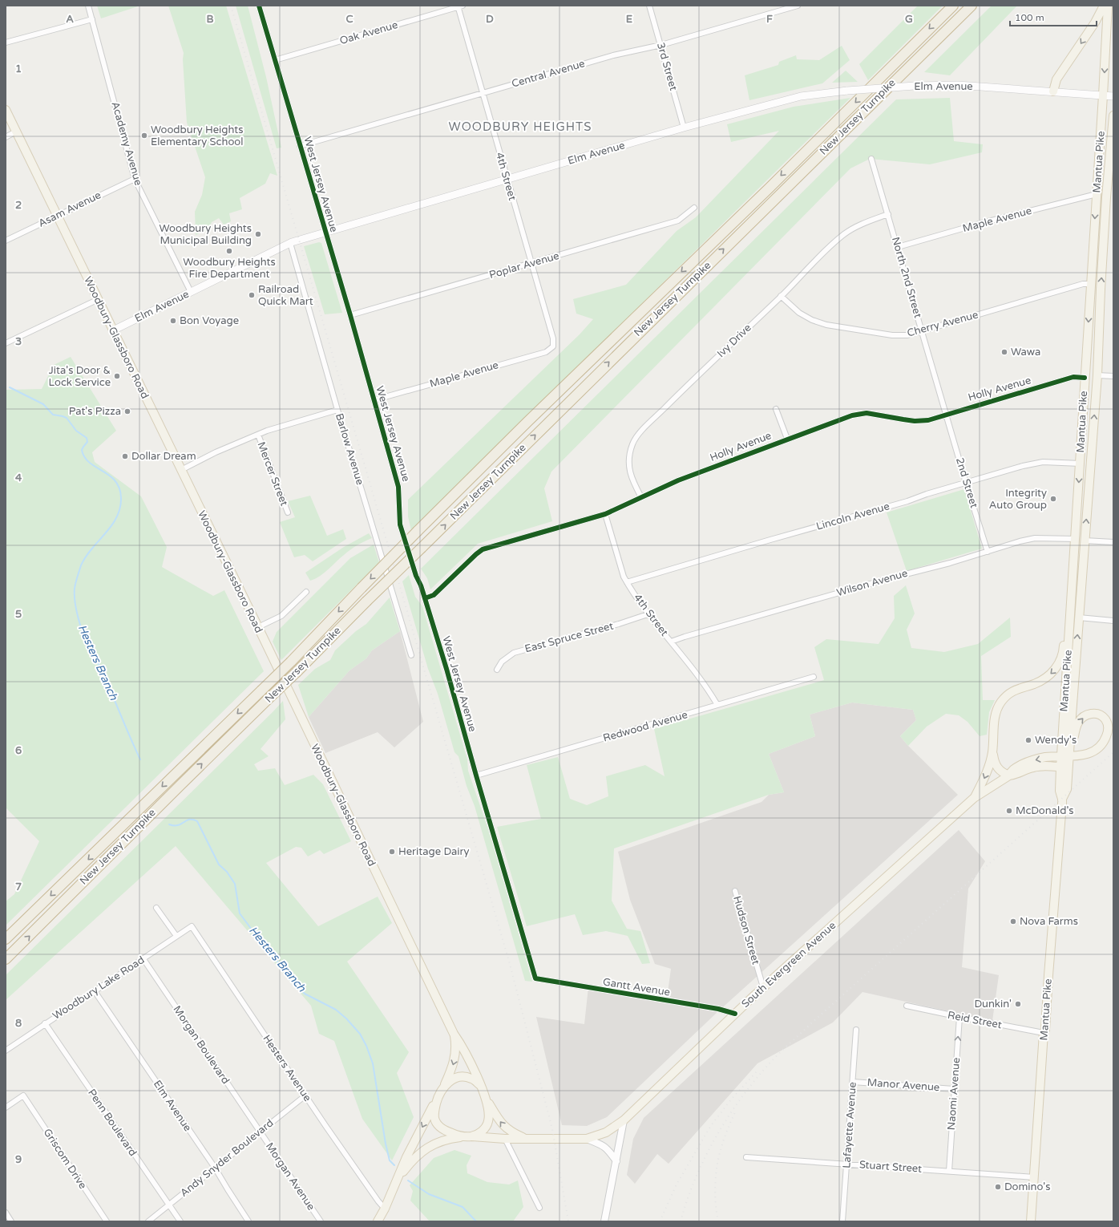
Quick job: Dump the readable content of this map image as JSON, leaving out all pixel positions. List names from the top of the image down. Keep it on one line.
{"streets":{"highway":["New Jersey Turnpike"],"main road":["Elm Avenue","Mantua Pike","Woodbury-Glassboro Road","South Evergreen Avenue"],"street":["Oak Avenue","3rd Street","Central Avenue","Academy Avenue","4th Street","West Jersey Avenue","Asam Avenue","Maple Avenue","Poplar Avenue","North 2nd Street","Cherry Avenue","Ivy Drive","Holly Avenue","Barlow Avenue","Mercer Street","2nd Street","Lincoln Avenue","Wilson Avenue","East Spruce Street","Redwood Avenue","Hudson Street","Gantt Avenue","Woodbury Lake Road","Reid Street","Morgan Boulevard","Hesters Avenue","Manor Avenue","Naomi Avenue","Penn Boulevard","Lafayette Avenue","Andy Snyder Boulevard","Griscom Drive","Stuart Street","Morgan Avenue"]},"crossings":[["Oak Avenue","4th Street"],["Oak Avenue","West Jersey Avenue"],["3rd Street","Central Avenue"],["3rd Street","Elm Avenue"],["Central Avenue","4th Street"],["Central Avenue","West Jersey Avenue"],["Elm Avenue","Academy Avenue"],["Elm Avenue","Mantua Pike"],["Elm Avenue","4th Street"],["Elm Avenue","West Jersey Avenue"],["Elm Avenue","Woodbury-Glassboro Road"],["Elm Avenue","Barlow Avenue"],["Elm Avenue","Woodbury Lake Road"],["Elm Avenue","Andy Snyder Boulevard"],["Academy Avenue","Asam Avenue"],["Mantua Pike","Maple Avenue"],["Mantua Pike","Cherry Avenue"],["Mantua Pike","Holly Avenue"],["Mantua Pike","Lincoln Avenue"],["Mantua Pike","Wilson Avenue"],["Mantua Pike","South Evergreen Avenue"],["Mantua Pike","Reid Street"],["Mantua Pike","Stuart Street"],["4th Street","Maple Avenue"],["4th Street","Poplar Avenue"],["4th Street","Holly Avenue"],["4th Street","Lincoln Avenue"],["4th Street","Wilson Avenue"],["4th Street","East Spruce Street"],["4th Street","Redwood Avenue"],["West Jersey Avenue","Maple Avenue"],["West Jersey Avenue","Poplar Avenue"],["West Jersey Avenue","Holly Avenue"],["West Jersey Avenue","Redwood Avenue"],["West Jersey Avenue","Gantt Avenue"],["Asam Avenue","Woodbury-Glassboro Road"],["Maple Avenue","North 2nd Street"],["North 2nd Street","Cherry Avenue"],["North 2nd Street","Ivy Drive"],["North 2nd Street","Holly Avenue"],["North 2nd Street","2nd Street"],["Cherry Avenue","Ivy Drive"],["Woodbury-Glassboro Road","South Evergreen Avenue"],["Ivy Drive","Holly Avenue"],["Holly Avenue","2nd Street"],["2nd Street","Lincoln Avenue"],["2nd Street","Wilson Avenue"],["Hudson Street","South Evergreen Avenue"],["South Evergreen Avenue","Gantt Avenue"],["South Evergreen Avenue","Hesters Avenue"],["Woodbury Lake Road","Morgan Boulevard"],["Woodbury Lake Road","Hesters Avenue"],["Woodbury Lake Road","Penn Boulevard"],["Reid Street","Naomi Avenue"],["Morgan Boulevard","Andy Snyder Boulevard"],["Morgan Boulevard","Morgan Avenue"],["Hesters Avenue","Andy Snyder Boulevard"],["Manor Avenue","Naomi Avenue"],["Manor Avenue","Lafayette Avenue"],["Naomi Avenue","Stuart Street"],["Penn Boulevard","Andy Snyder Boulevard"],["Lafayette Avenue","Stuart Street"],["Andy Snyder Boulevard","Morgan Avenue"]],"one_way":["Naomi Avenue"],"districts":["WOODBURY HEIGHTS"],"water":["Hesters Branch"],"places":["Woodbury Heights Elementary School","Woodbury Heights Municipal Building","Woodbury Heights Fire Department","Railroad Quick Mart","Bon Voyage","Wawa","Jita's Door & Lock Service","Pat's Pizza","Dollar Dream","Integrity Auto Group","Wendy's","McDonald's","Heritage Dairy","Nova Farms","Dunkin'","Domino's"],"scale_bar":"100 m","grid":{"columns":["A","B","C","D","E","F","G"],"rows":["1","2","3","4","5","6","7","8","9"]}}
